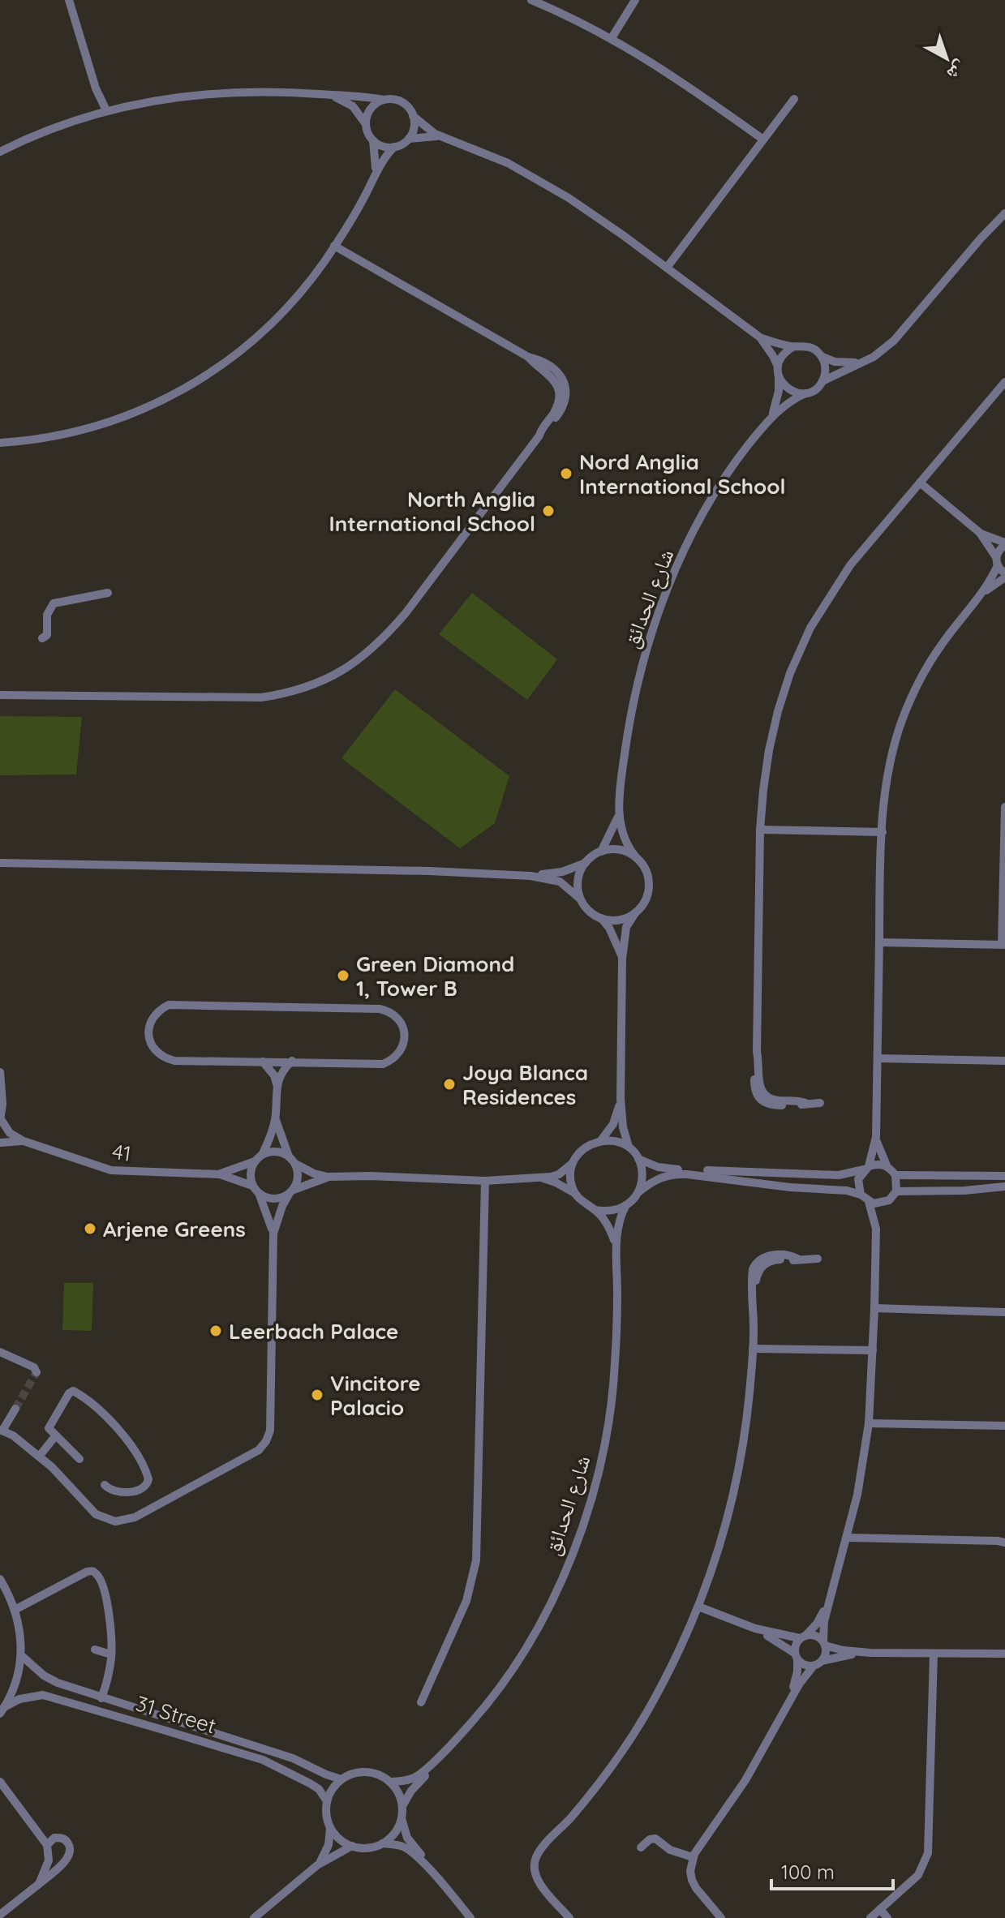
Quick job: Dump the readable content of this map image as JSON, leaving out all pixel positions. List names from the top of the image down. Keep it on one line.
{"streets":{"street":["شارع الحدائق","41","31 Street"]},"places":["Nord Anglia International School","North Anglia International School","Green Diamond 1, Tower B","Joya Blanca Residences","Arjene Greens","Leerbach Palace","Vincitore Palacio"],"scale_bar":"100 m","north":"bottom right"}
